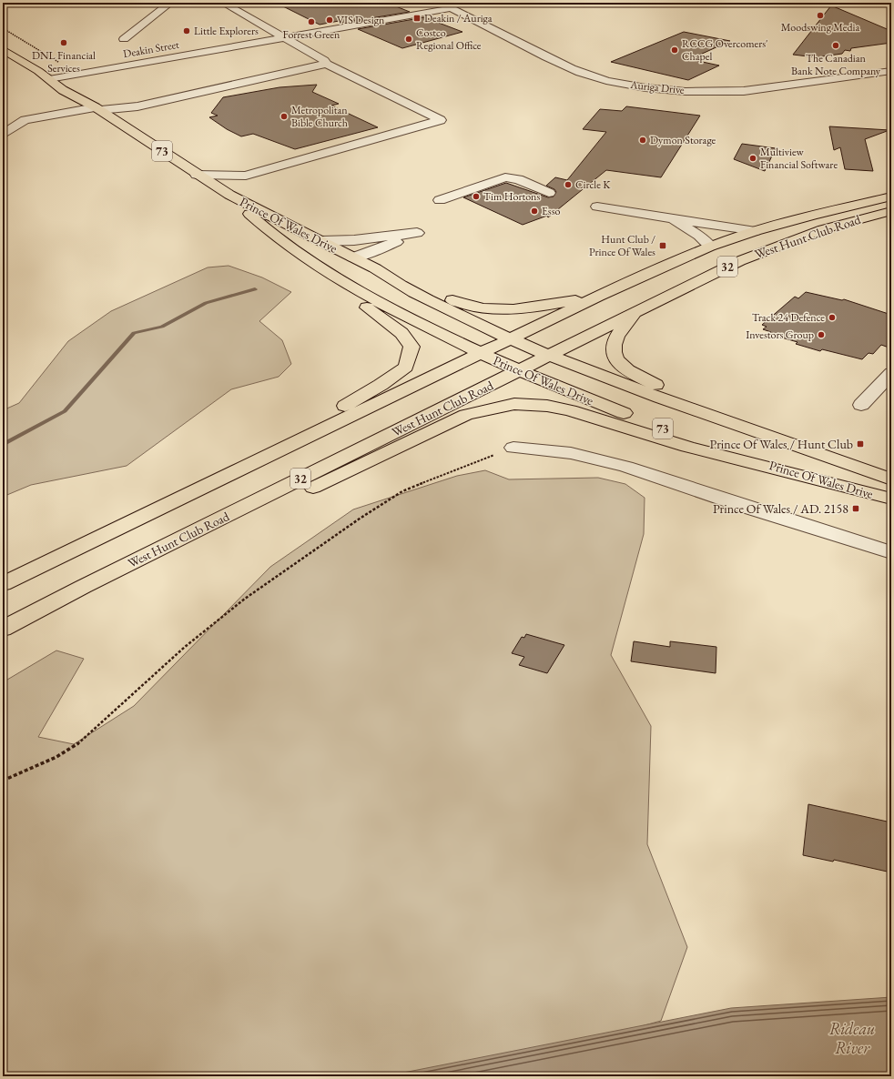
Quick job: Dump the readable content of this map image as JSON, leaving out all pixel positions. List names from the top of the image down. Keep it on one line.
{"streets":{"main road":["73","Prince Of Wales Drive","West Hunt Club Road","32"],"street":["Deakin Street","Auriga Drive"]},"crossings":[["Deakin Street","Auriga Drive"],["Deakin Street","Prince Of Wales Drive"],["Prince Of Wales Drive","West Hunt Club Road"]],"water":["Rideau River"],"places":{"other":["Moodswing Media","VIS Design","Forrest Green","Little Explorers","Costco Regional Office","DNL Financial Services","The Canadian Bank Note Company","RCCG Overcomers' Chapel","Metropolitan Bible Church","Dymon Storage","Multiview Financial Software","Circle K","Tim Hortons","Esso","Track 24 Defence","Investors Group"],"transit":["Deakin / Auriga","Hunt Club / Prince Of Wales","Prince Of Wales / Hunt Club","Prince Of Wales / AD. 2158"]}}
